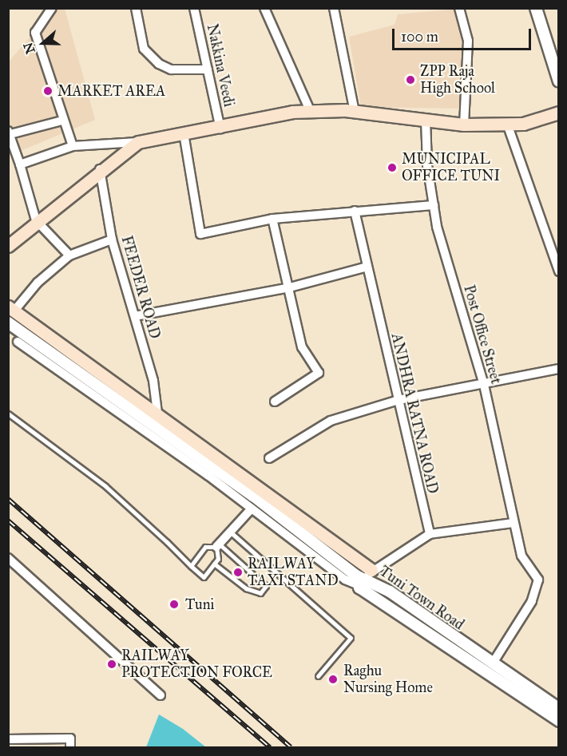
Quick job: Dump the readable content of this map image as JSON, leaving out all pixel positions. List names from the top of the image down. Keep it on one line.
{"streets":{"street":["Nakkina Veedi","FEEDER ROAD","Post Office Street","ANDHRA RATNA ROAD","Tuni Town Road"]},"crossings":[["Post Office Street","Tuni Town Road"]],"places":["ZPP Raja High School","MARKET AREA","MUNICIPAL OFFICE TUNI","RAILWAY TAXI STAND","Tuni","RAILWAY PROTECTION FORCE","Raghu Nursing Home"],"scale_bar":"100 m","north":"left"}
